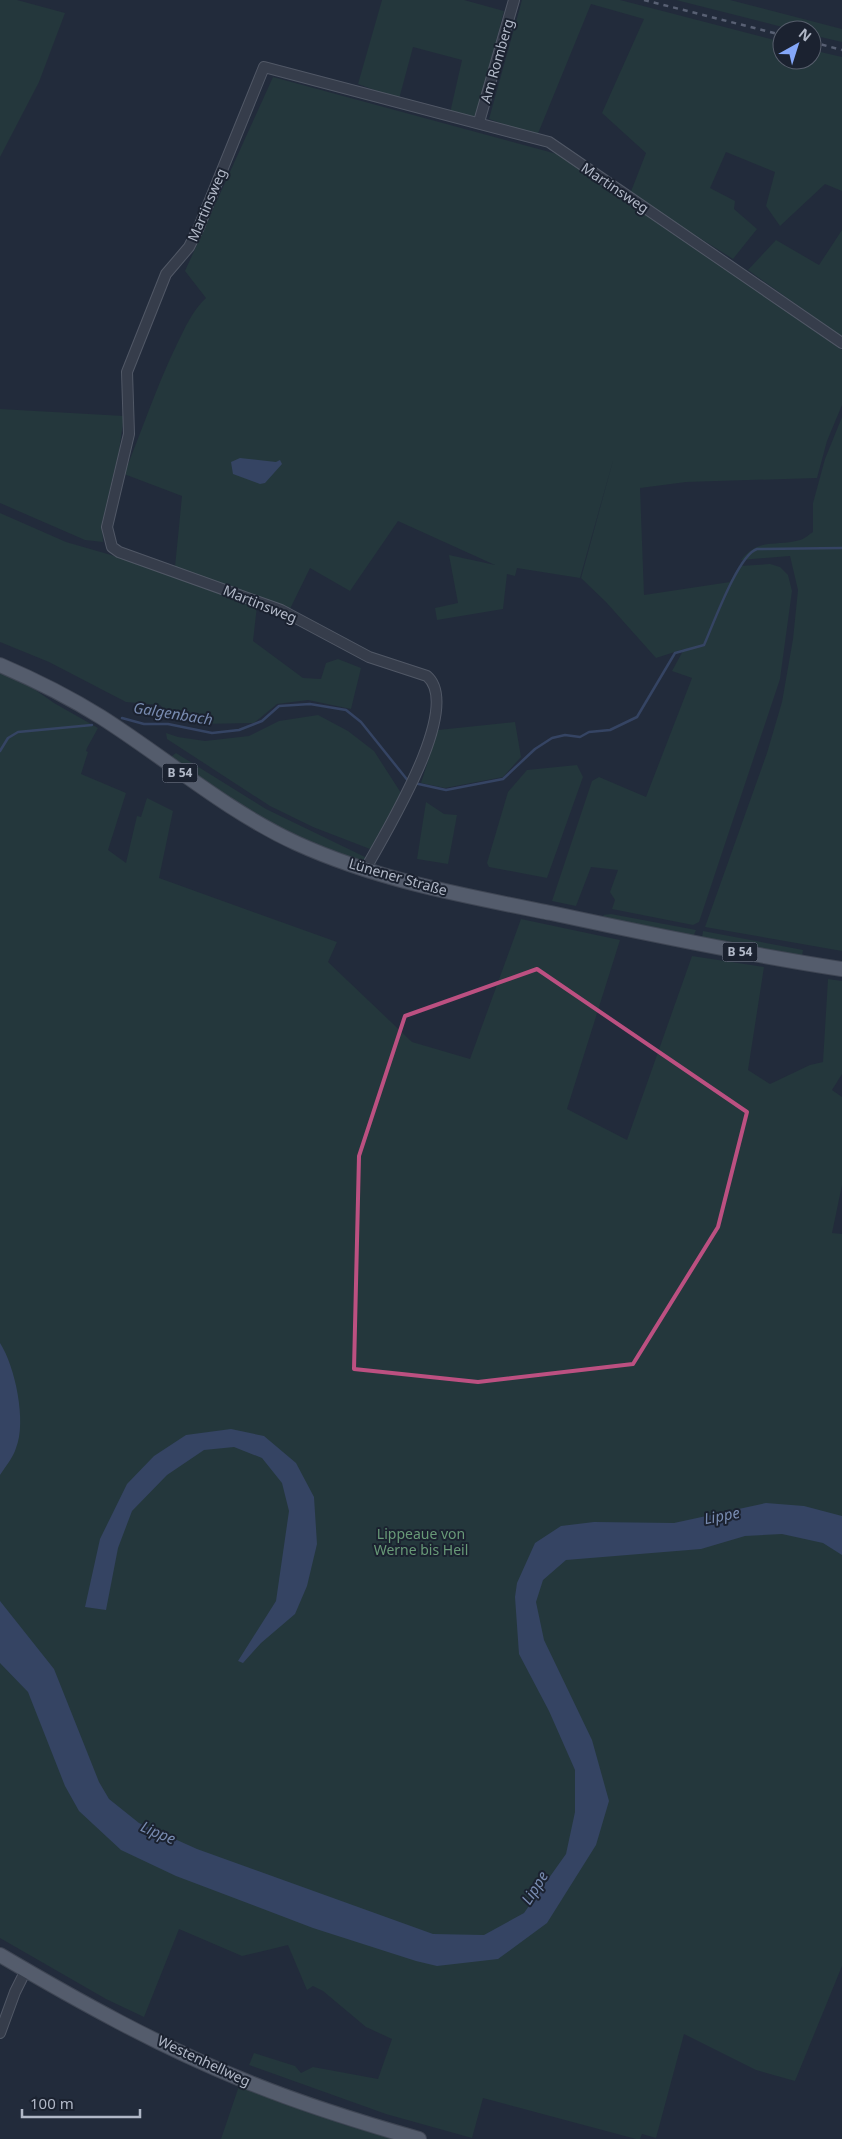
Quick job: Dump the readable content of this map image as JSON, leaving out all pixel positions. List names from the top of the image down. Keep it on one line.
{"streets":{"main road":["B 54","Lünener Straße","Westenhellweg"],"street":["Am Romberg","Martinsweg"]},"crossings":[["Am Romberg","Martinsweg"],["Martinsweg","Lünener Straße"]],"water":["Galgenbach","Lippe"],"parks":["Lippeaue von Werne bis Heil"],"scale_bar":"100 m","north":"top right"}
